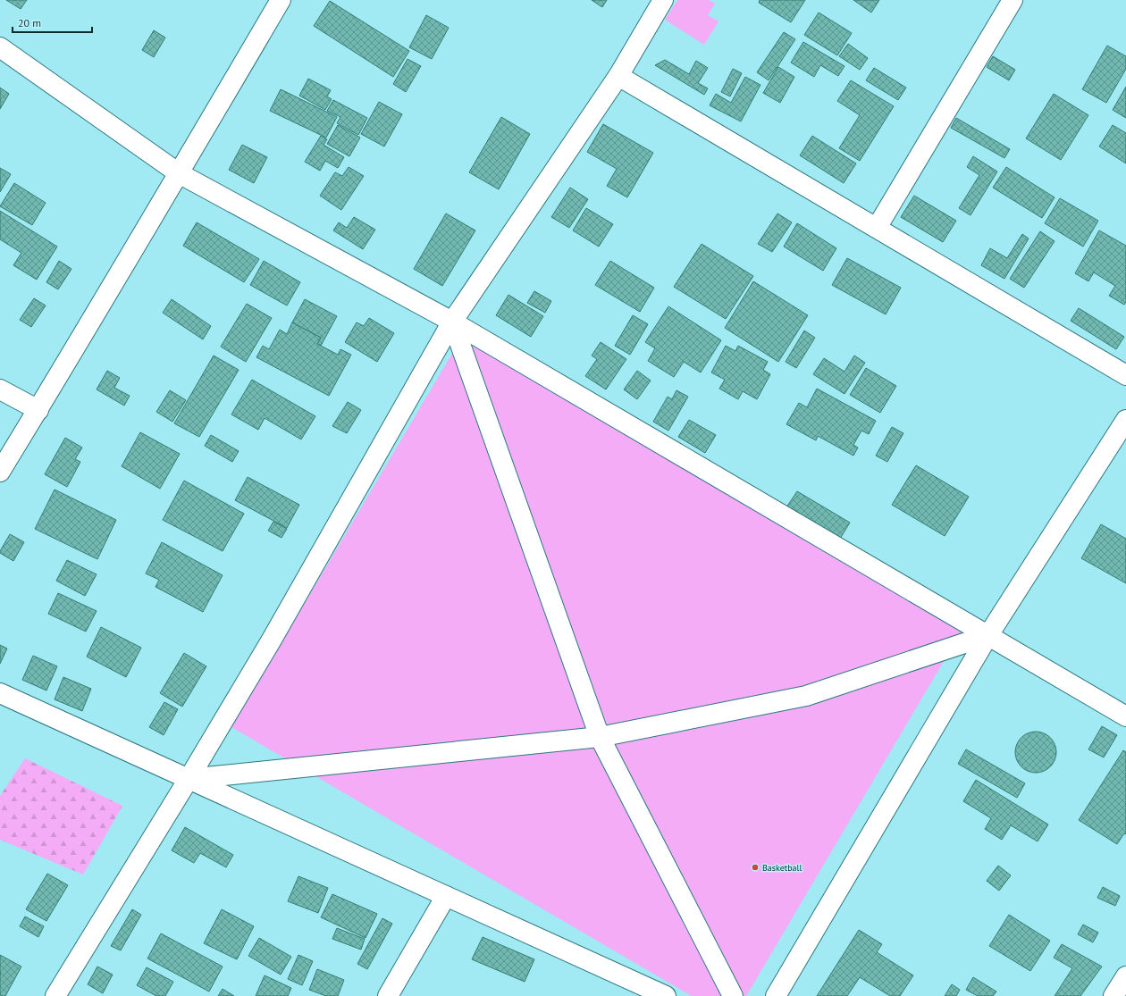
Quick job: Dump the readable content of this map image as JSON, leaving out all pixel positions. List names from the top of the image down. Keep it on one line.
{"places":["Basketball"],"scale_bar":"20 m"}
